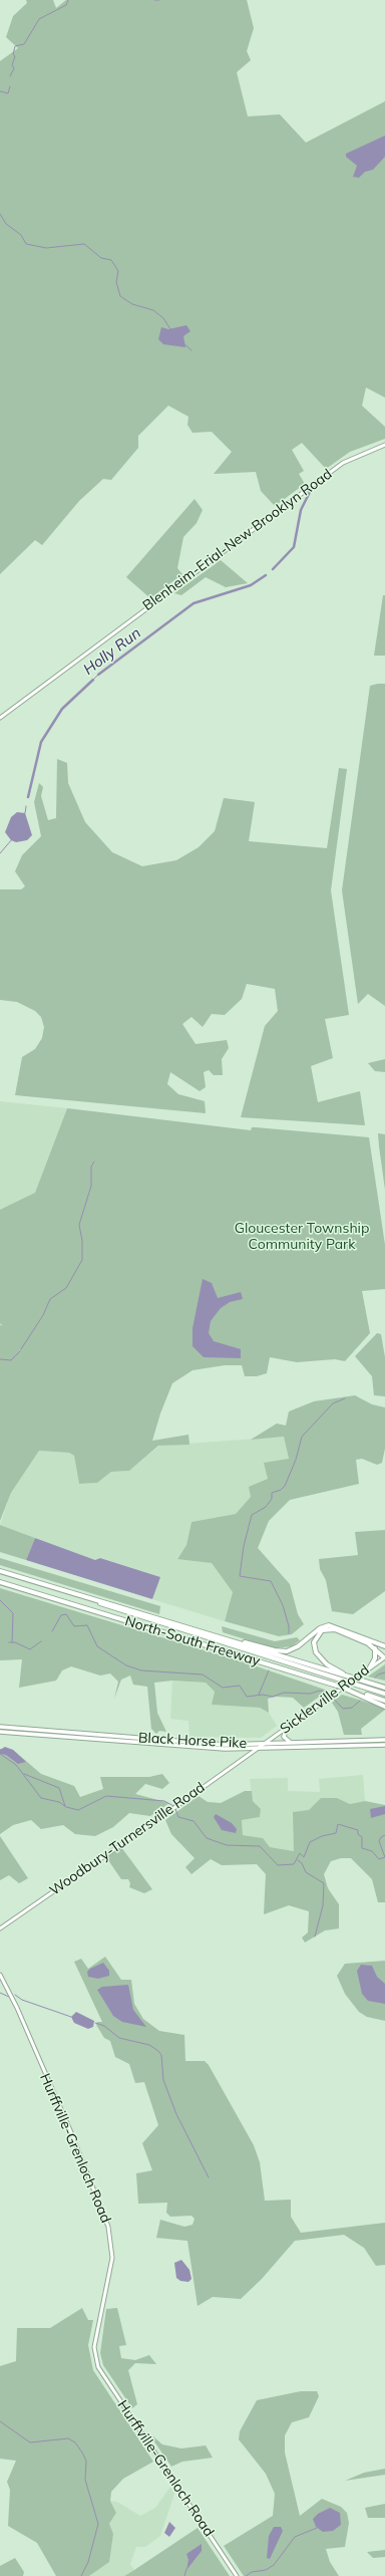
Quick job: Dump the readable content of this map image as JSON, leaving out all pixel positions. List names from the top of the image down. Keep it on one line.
{"streets":{"highway":["North-South Freeway"],"main road":["Blenheim-Erial-New Brooklyn Road","Sicklerville Road","Black Horse Pike","Woodbury-Turnersville Road","Hurffville-Grenloch Road"]},"crossings":[["Sicklerville Road","Black Horse Pike"],["Sicklerville Road","Woodbury-Turnersville Road"],["Black Horse Pike","Woodbury-Turnersville Road"]],"water":["Holly Run"],"parks":["Gloucester Township Community Park"]}
